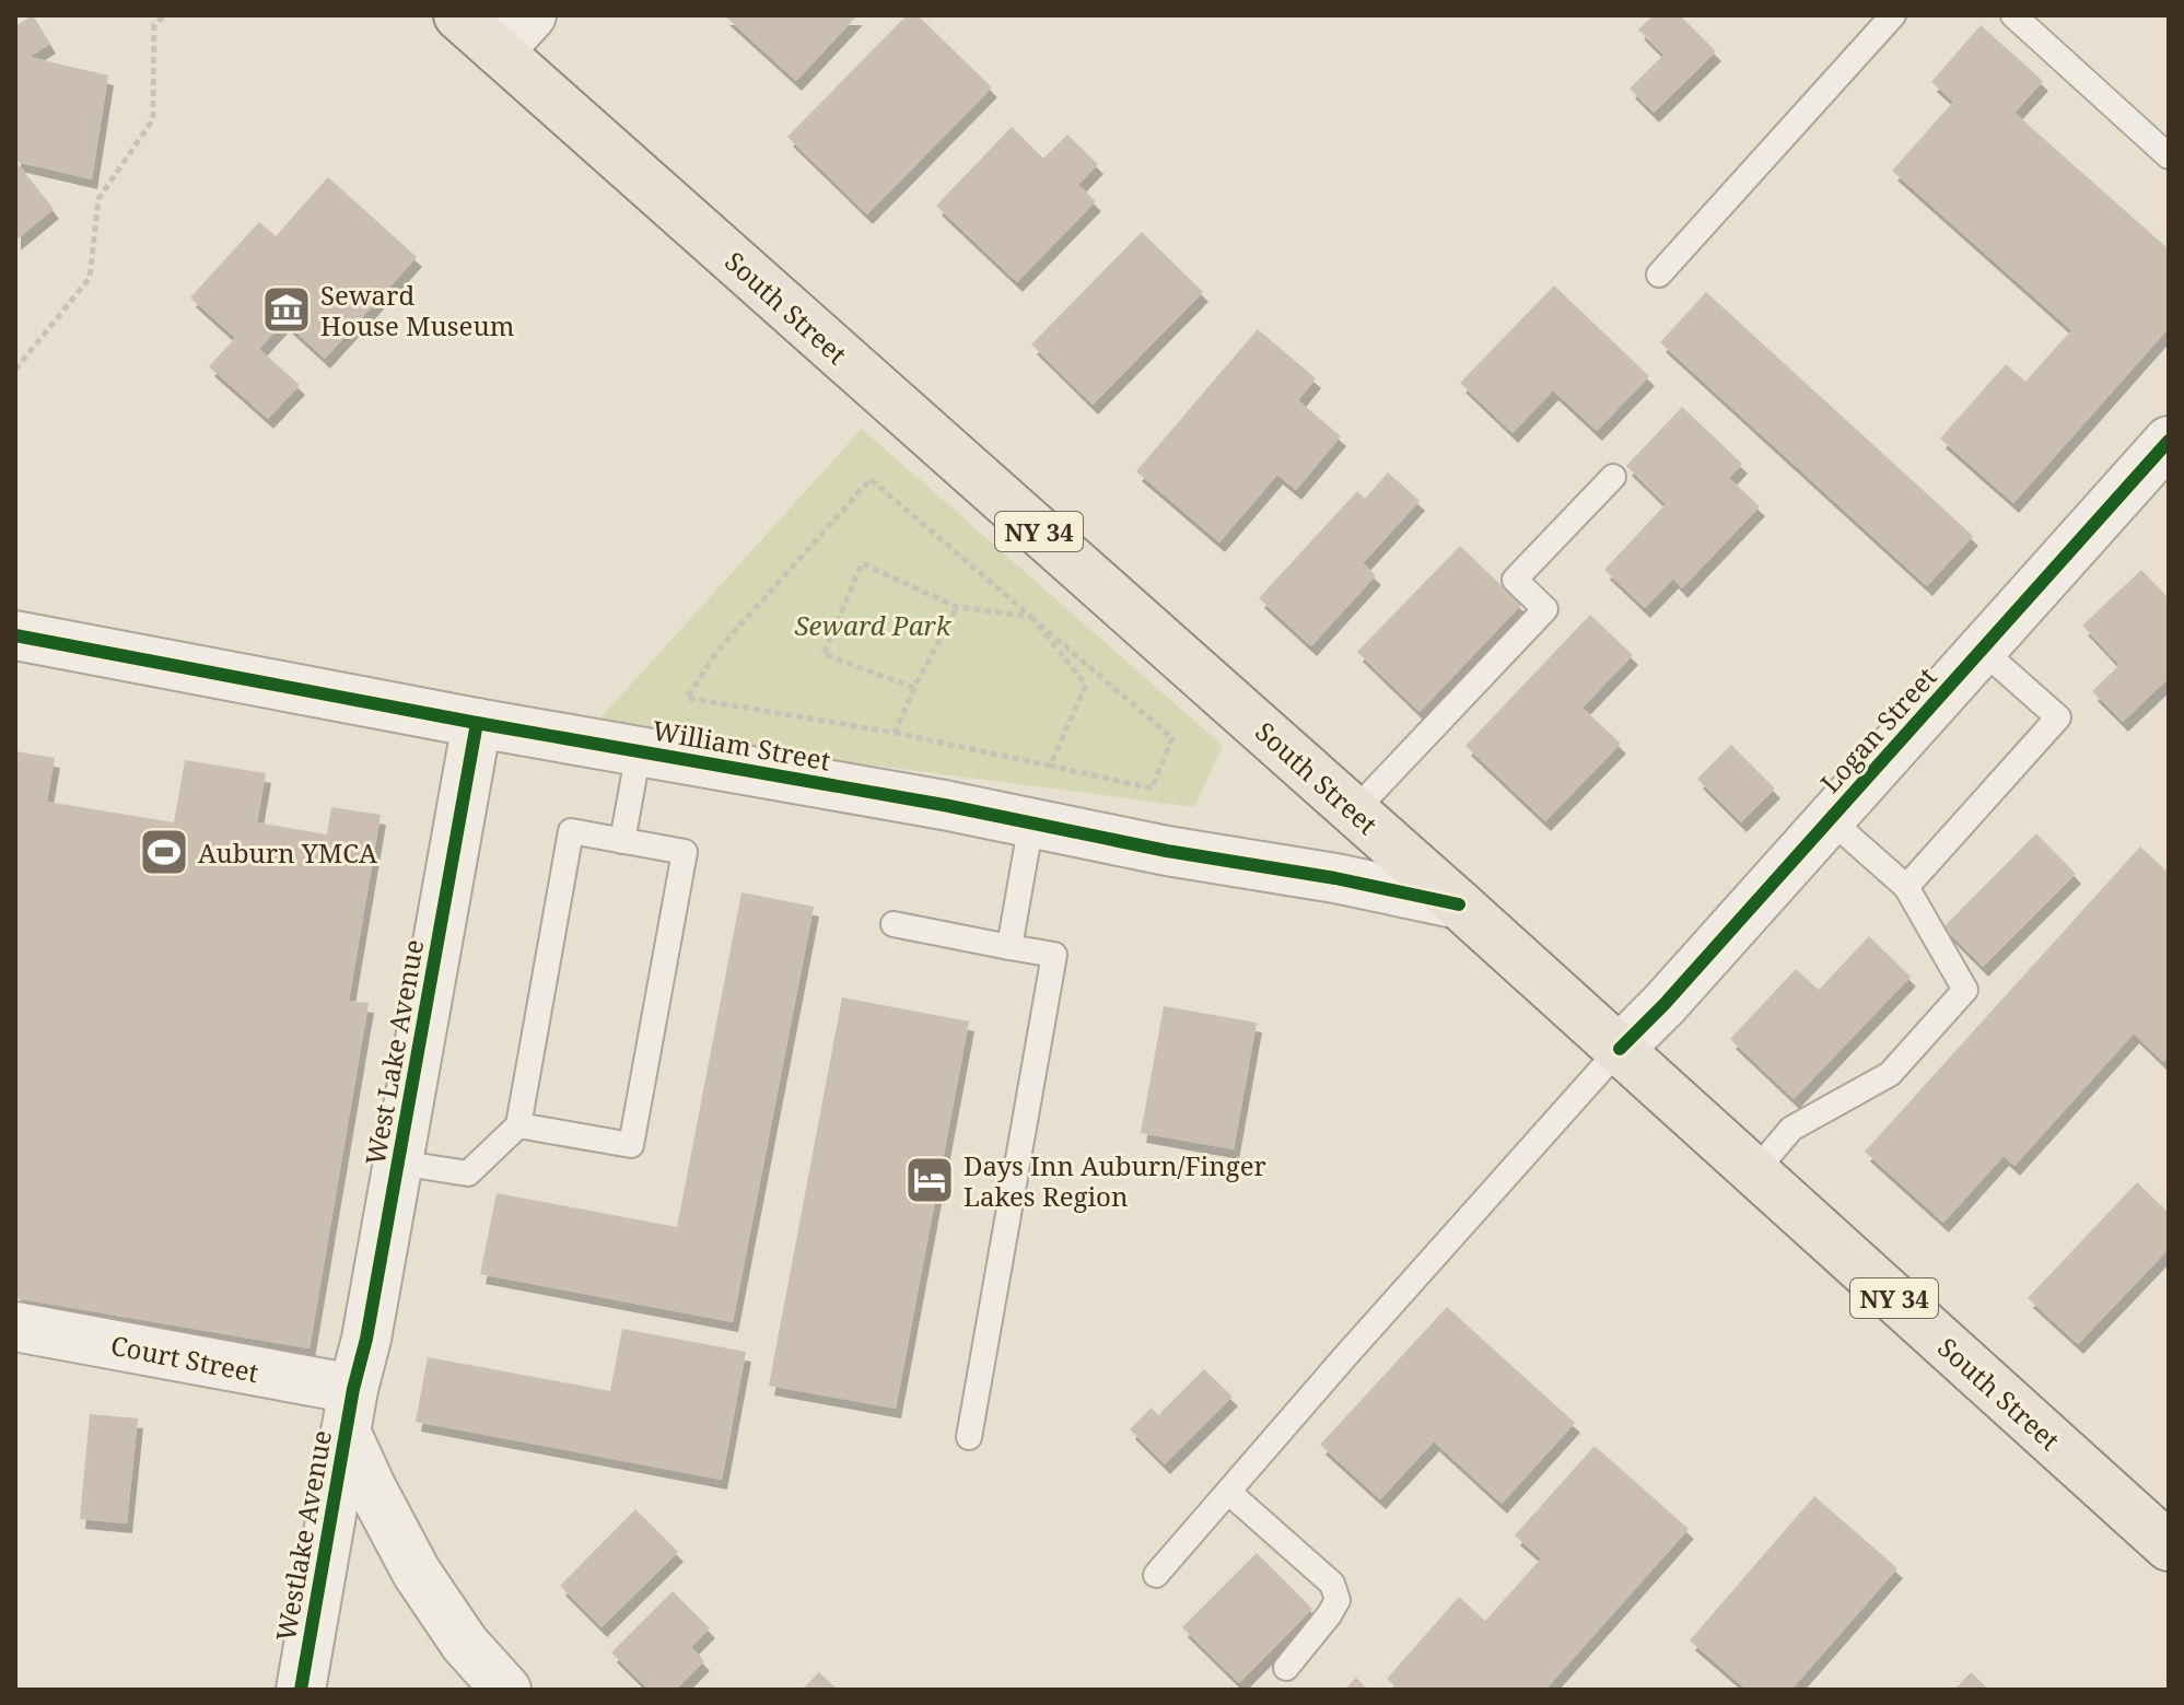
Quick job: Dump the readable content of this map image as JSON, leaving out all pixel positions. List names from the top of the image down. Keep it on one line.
{"streets":{"main road":["South Street","NY 34"],"street":["Logan Street","William Street","West Lake Avenue","Court Street","Westlake Avenue"]},"crossings":[["South Street","Logan Street"],["South Street","William Street"],["William Street","West Lake Avenue"],["West Lake Avenue","Court Street"],["West Lake Avenue","Westlake Avenue"],["Court Street","Westlake Avenue"]],"parks":["Seward Park"],"places":{"museum":["Seward House Museum"],"sports":["Auburn YMCA"],"hotel":["Days Inn Auburn/Finger Lakes Region"]}}
